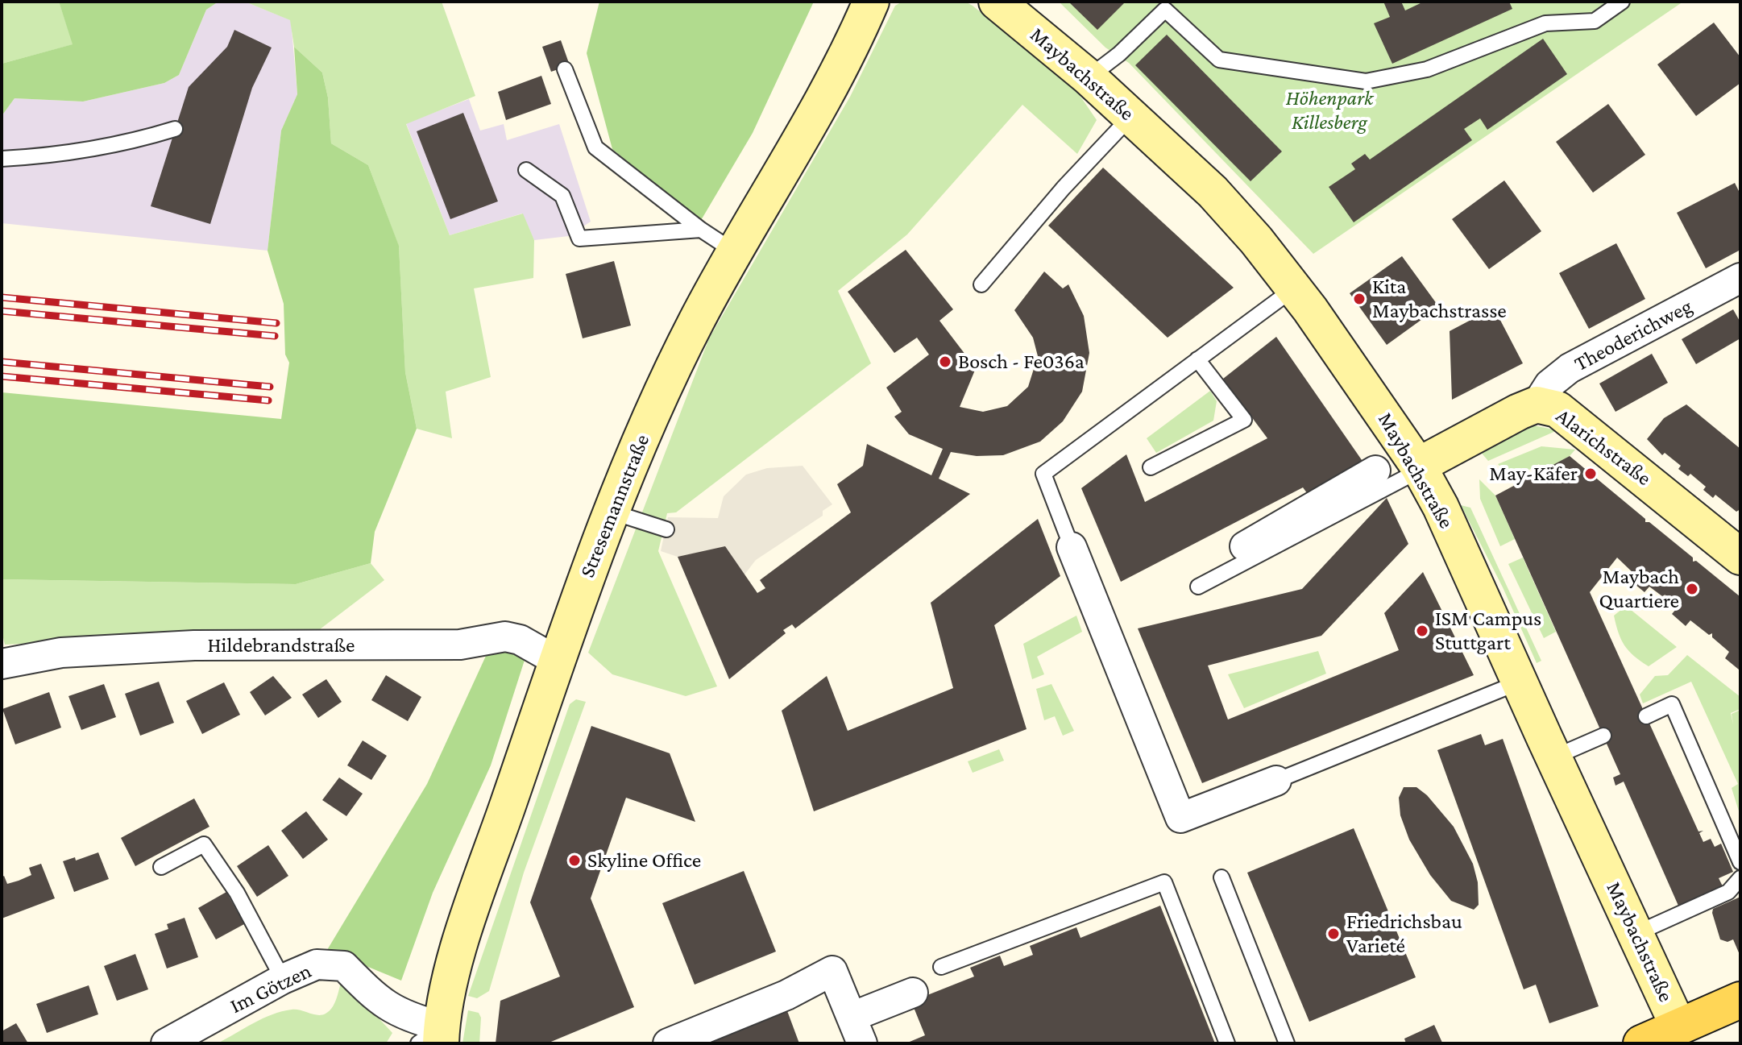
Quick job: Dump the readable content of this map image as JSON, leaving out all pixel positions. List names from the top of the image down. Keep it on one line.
{"streets":{"main road":["Maybachstraße","Alarichstraße","Stresemannstraße"],"street":["Theoderichweg","Hildebrandstraße","Im Götzen"]},"crossings":[["Maybachstraße","Alarichstraße"],["Theoderichweg","Alarichstraße"],["Stresemannstraße","Hildebrandstraße"],["Stresemannstraße","Im Götzen"]],"parks":["Höhenpark Killesberg"],"places":["Kita Maybachstrasse","Bosch - Fe036a","May-Käfer","Maybach Quartiere","ISM Campus Stuttgart","Skyline Office","Friedrichsbau Varieté"]}
